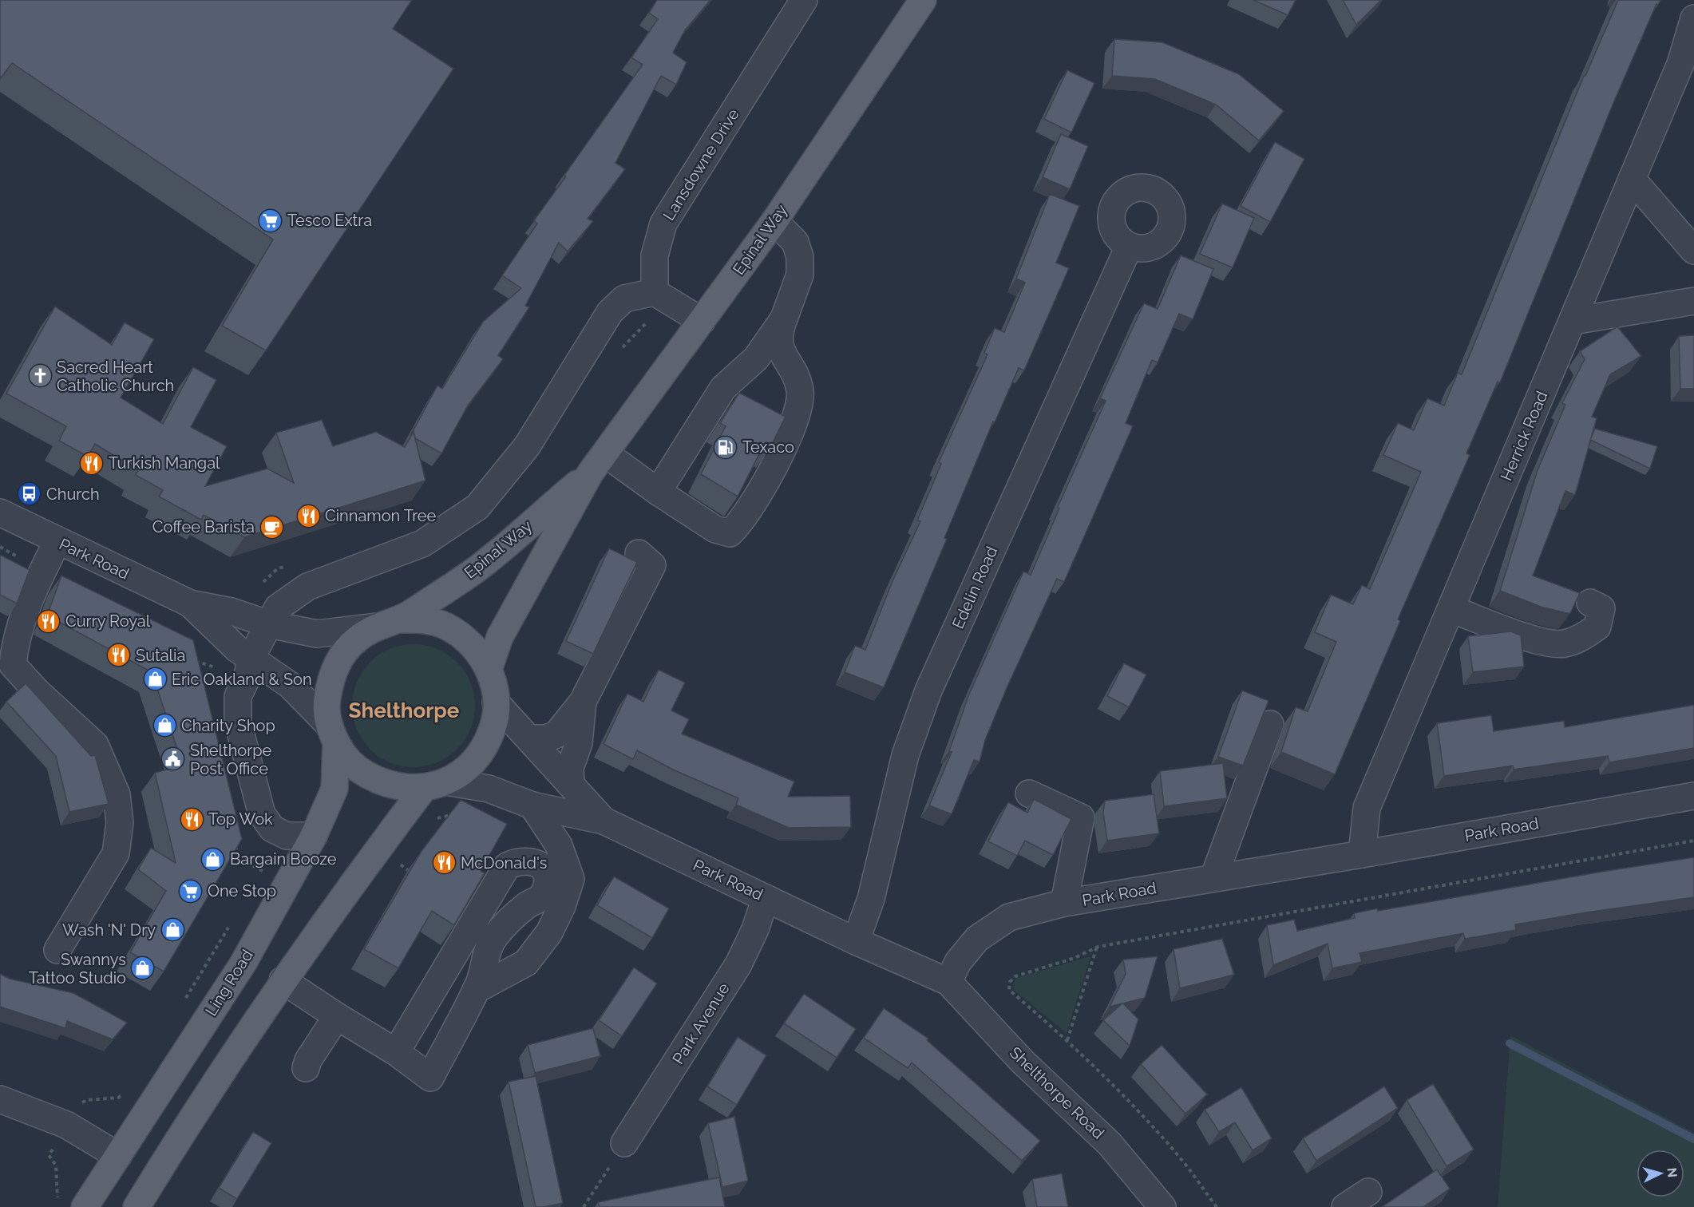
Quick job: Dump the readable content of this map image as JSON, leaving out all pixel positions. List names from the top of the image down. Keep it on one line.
{"streets":{"main road":["Epinal Way","Ling Road"],"street":["Lansdowne Drive","Herrick Road","Park Road","Edelin Road","Park Avenue","Shelthorpe Road"]},"crossings":[["Epinal Way","Park Road"],["Epinal Way","Ling Road"],["Herrick Road","Park Road"],["Park Road","Edelin Road"],["Park Road","Ling Road"],["Park Road","Park Avenue"],["Park Road","Shelthorpe Road"]],"districts":["Shelthorpe"],"places":{"supermarket":["Tesco Extra","One Stop"],"church":["Sacred Heart Catholic Church"],"fuel station":["Texaco"],"restaurant":["Turkish Mangal","Cinnamon Tree","Curry Royal","Sutalia","Top Wok","McDonald's"],"bus stop":["Church"],"cafe":["Coffee Barista"],"shop":["Eric Oakland & Son","Charity Shop","Bargain Booze","Wash 'N' Dry","Swannys Tattoo Studio"],"public building":["Shelthorpe Post Office"]},"north":"right"}
